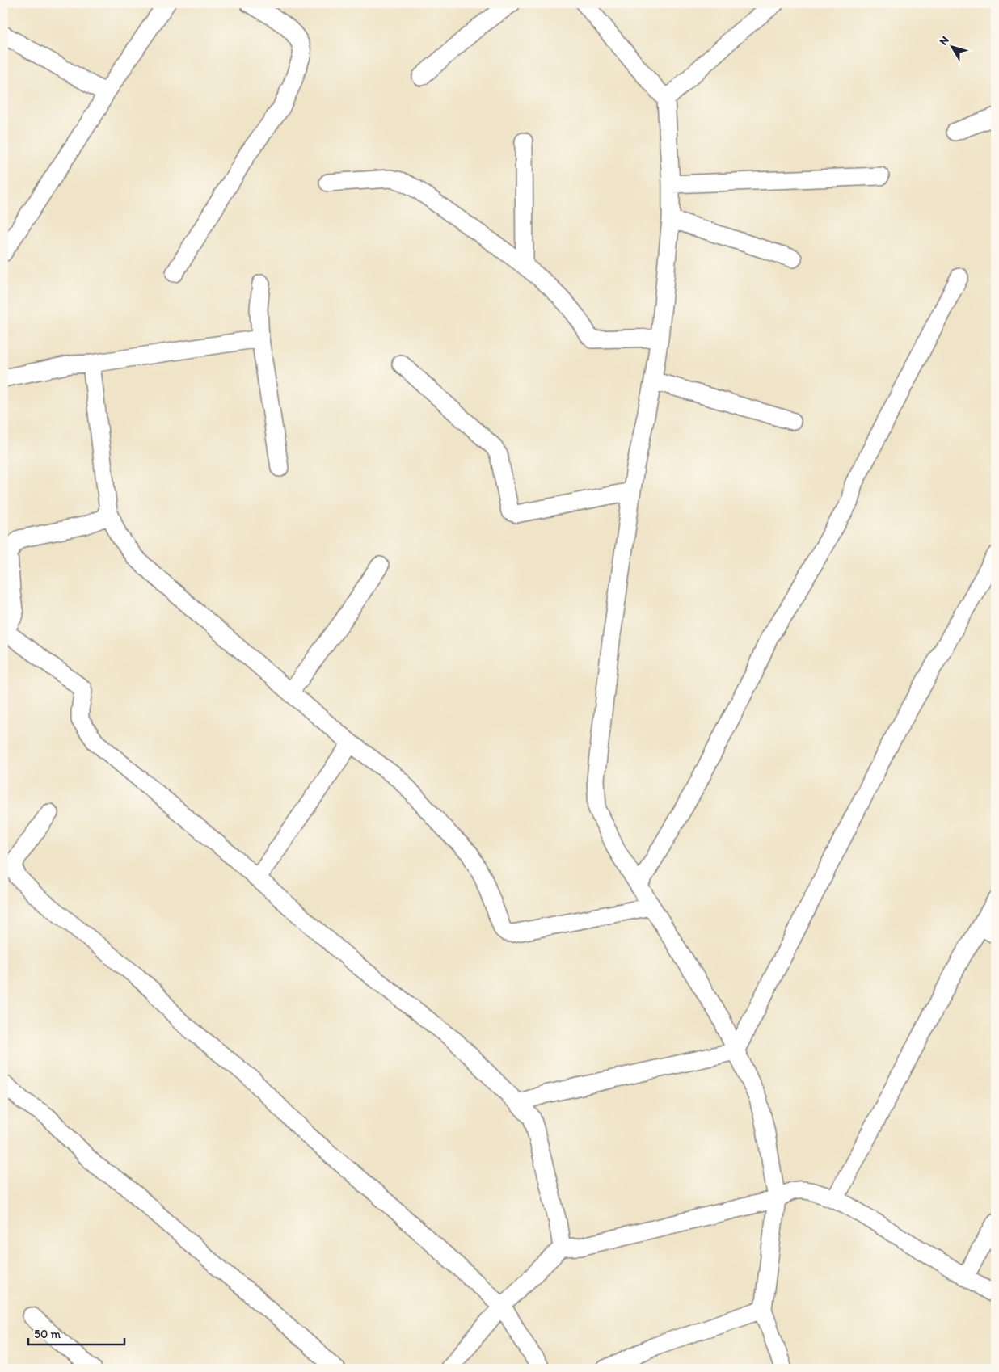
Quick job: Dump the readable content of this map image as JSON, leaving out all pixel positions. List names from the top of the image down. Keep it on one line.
{"scale_bar":"50 m","north":"top left"}
